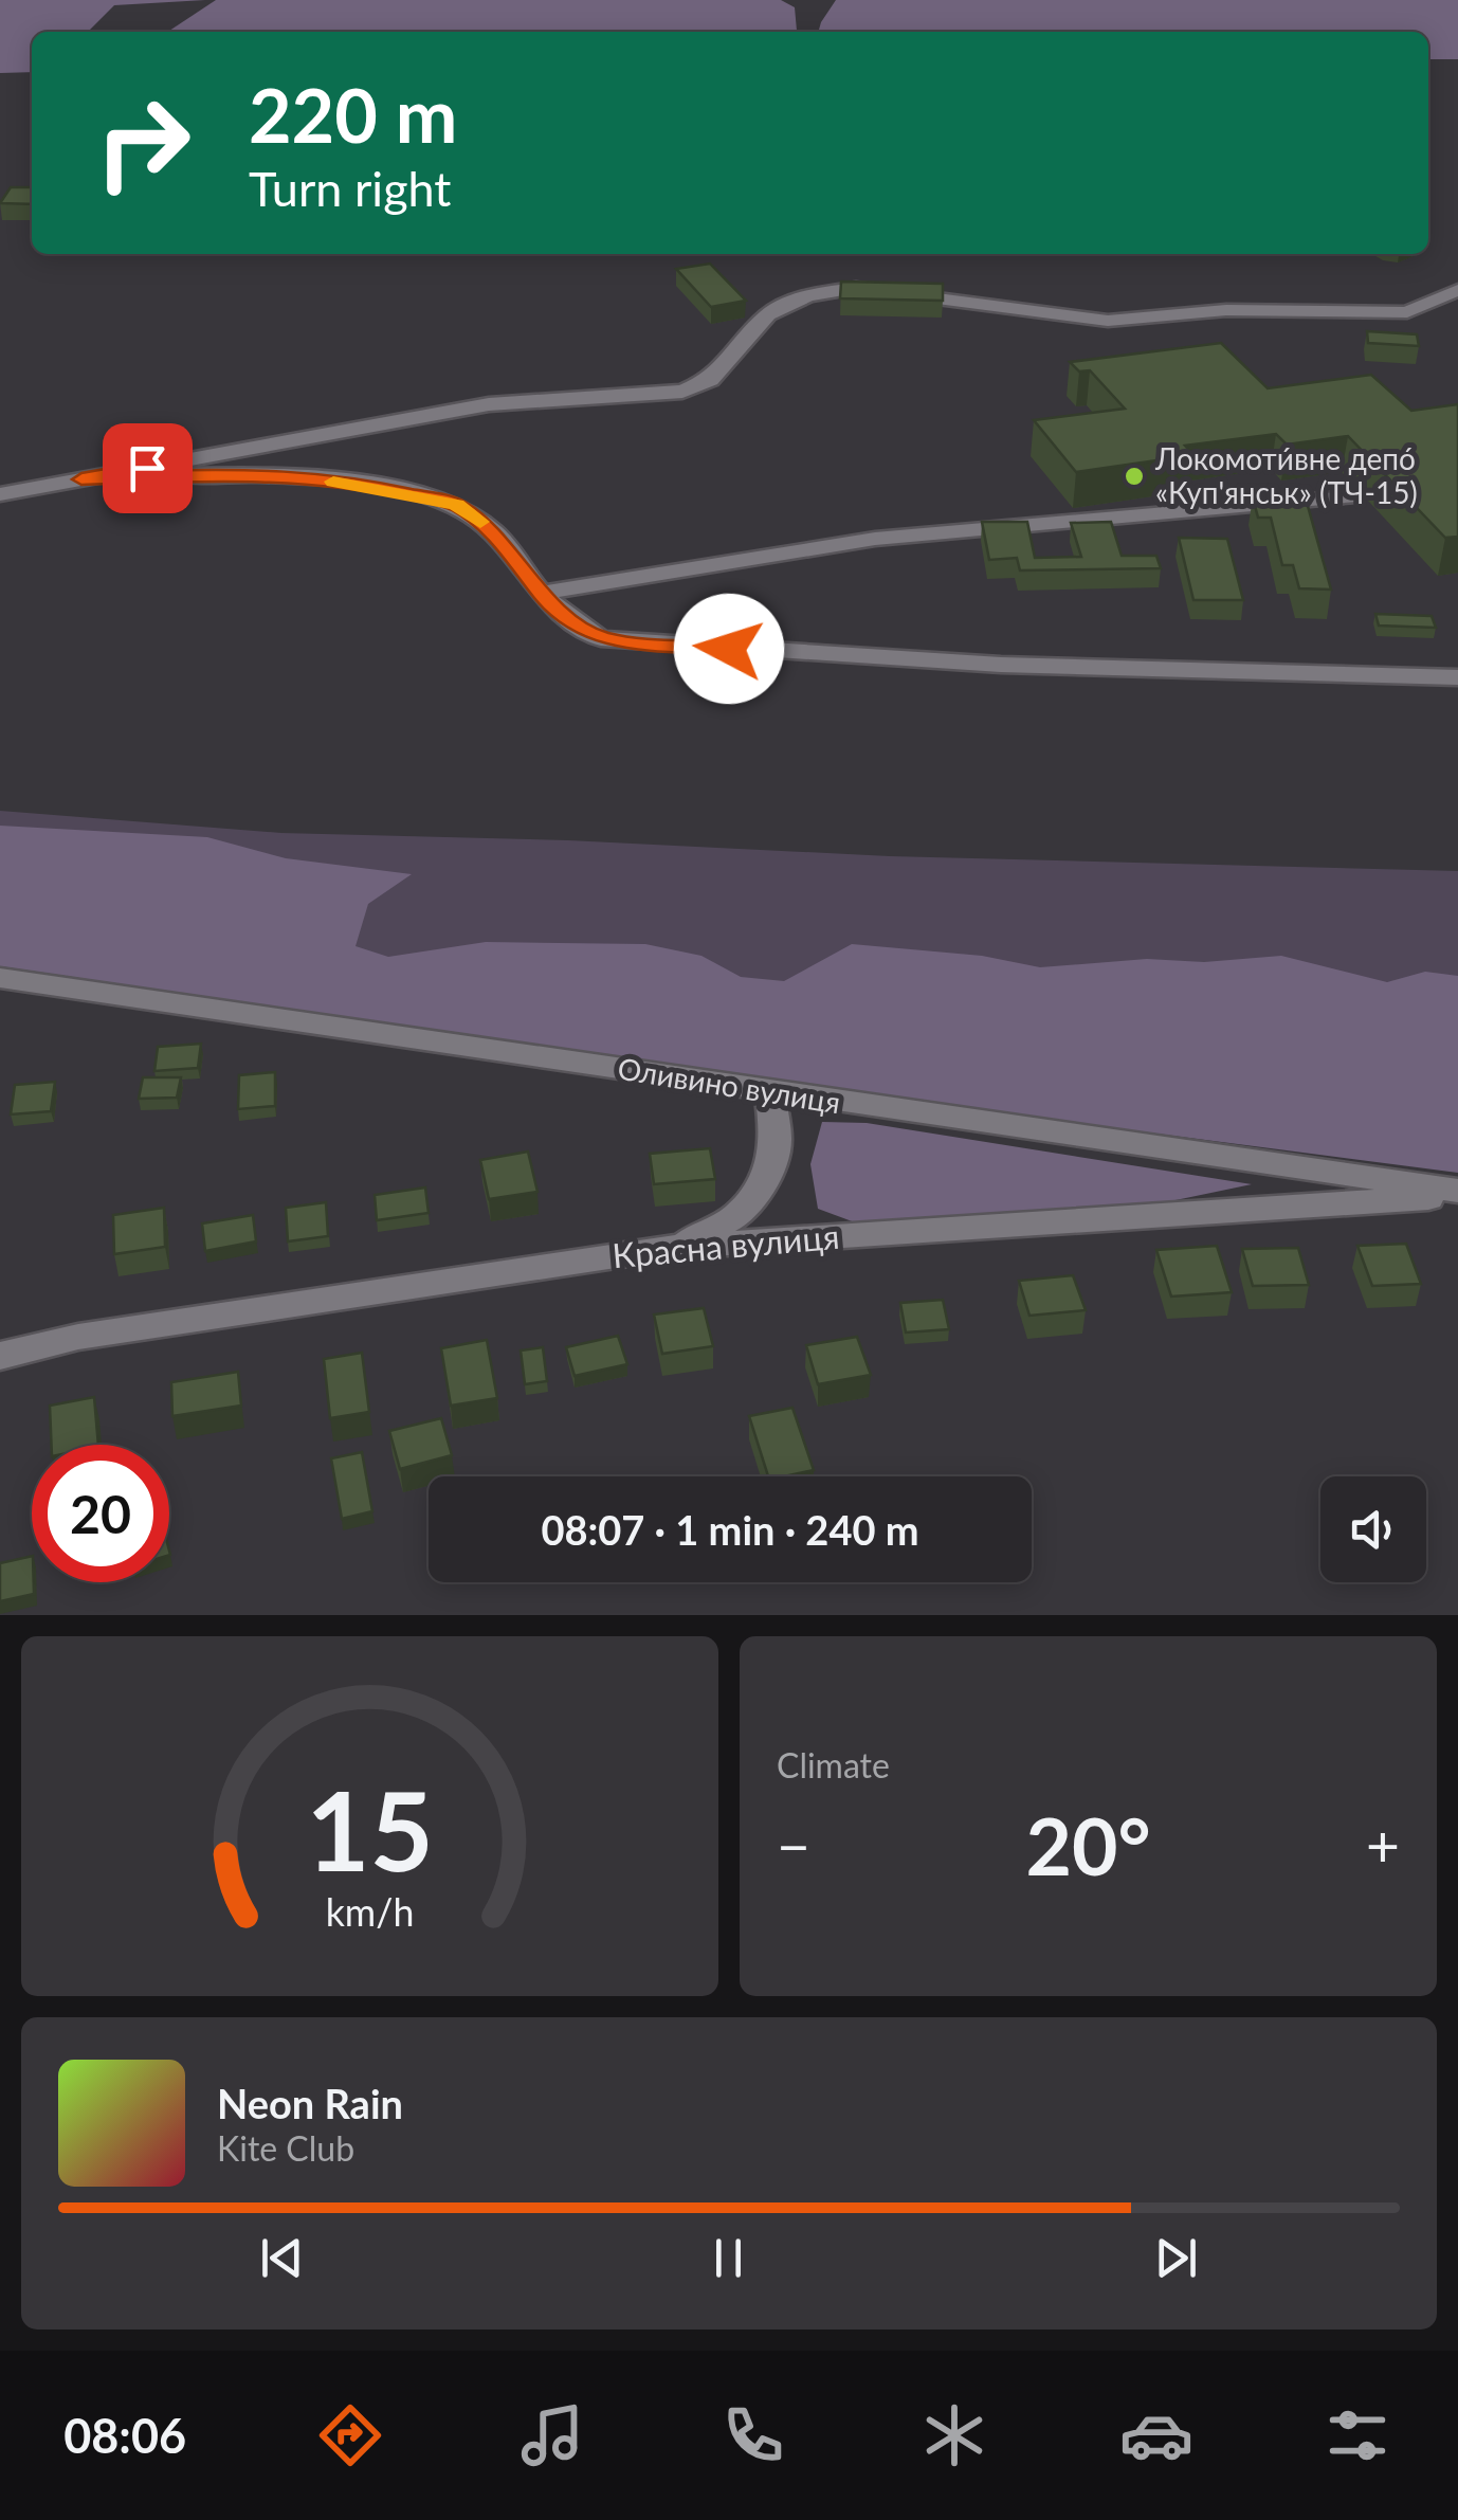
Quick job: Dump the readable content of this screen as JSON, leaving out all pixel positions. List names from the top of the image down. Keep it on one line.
{"streets":{"street":["Оливино вулиця","Красна вулиця"]},"crossings":[["Оливино вулиця","Красна вулиця"]],"places":["Локомоти́вне депо́ «Куп'янськ» (ТЧ-15)"],"page":{"turn":["220 m","Turn right"],"limit":"20","trip":"08:07 · 1 min · 240 m","tile":"Climate","heat":["−","20°","+"],"song":["Neon Rain","Kite Club"],"tabs":"08:06","gauge":["15","km/h"]}}
